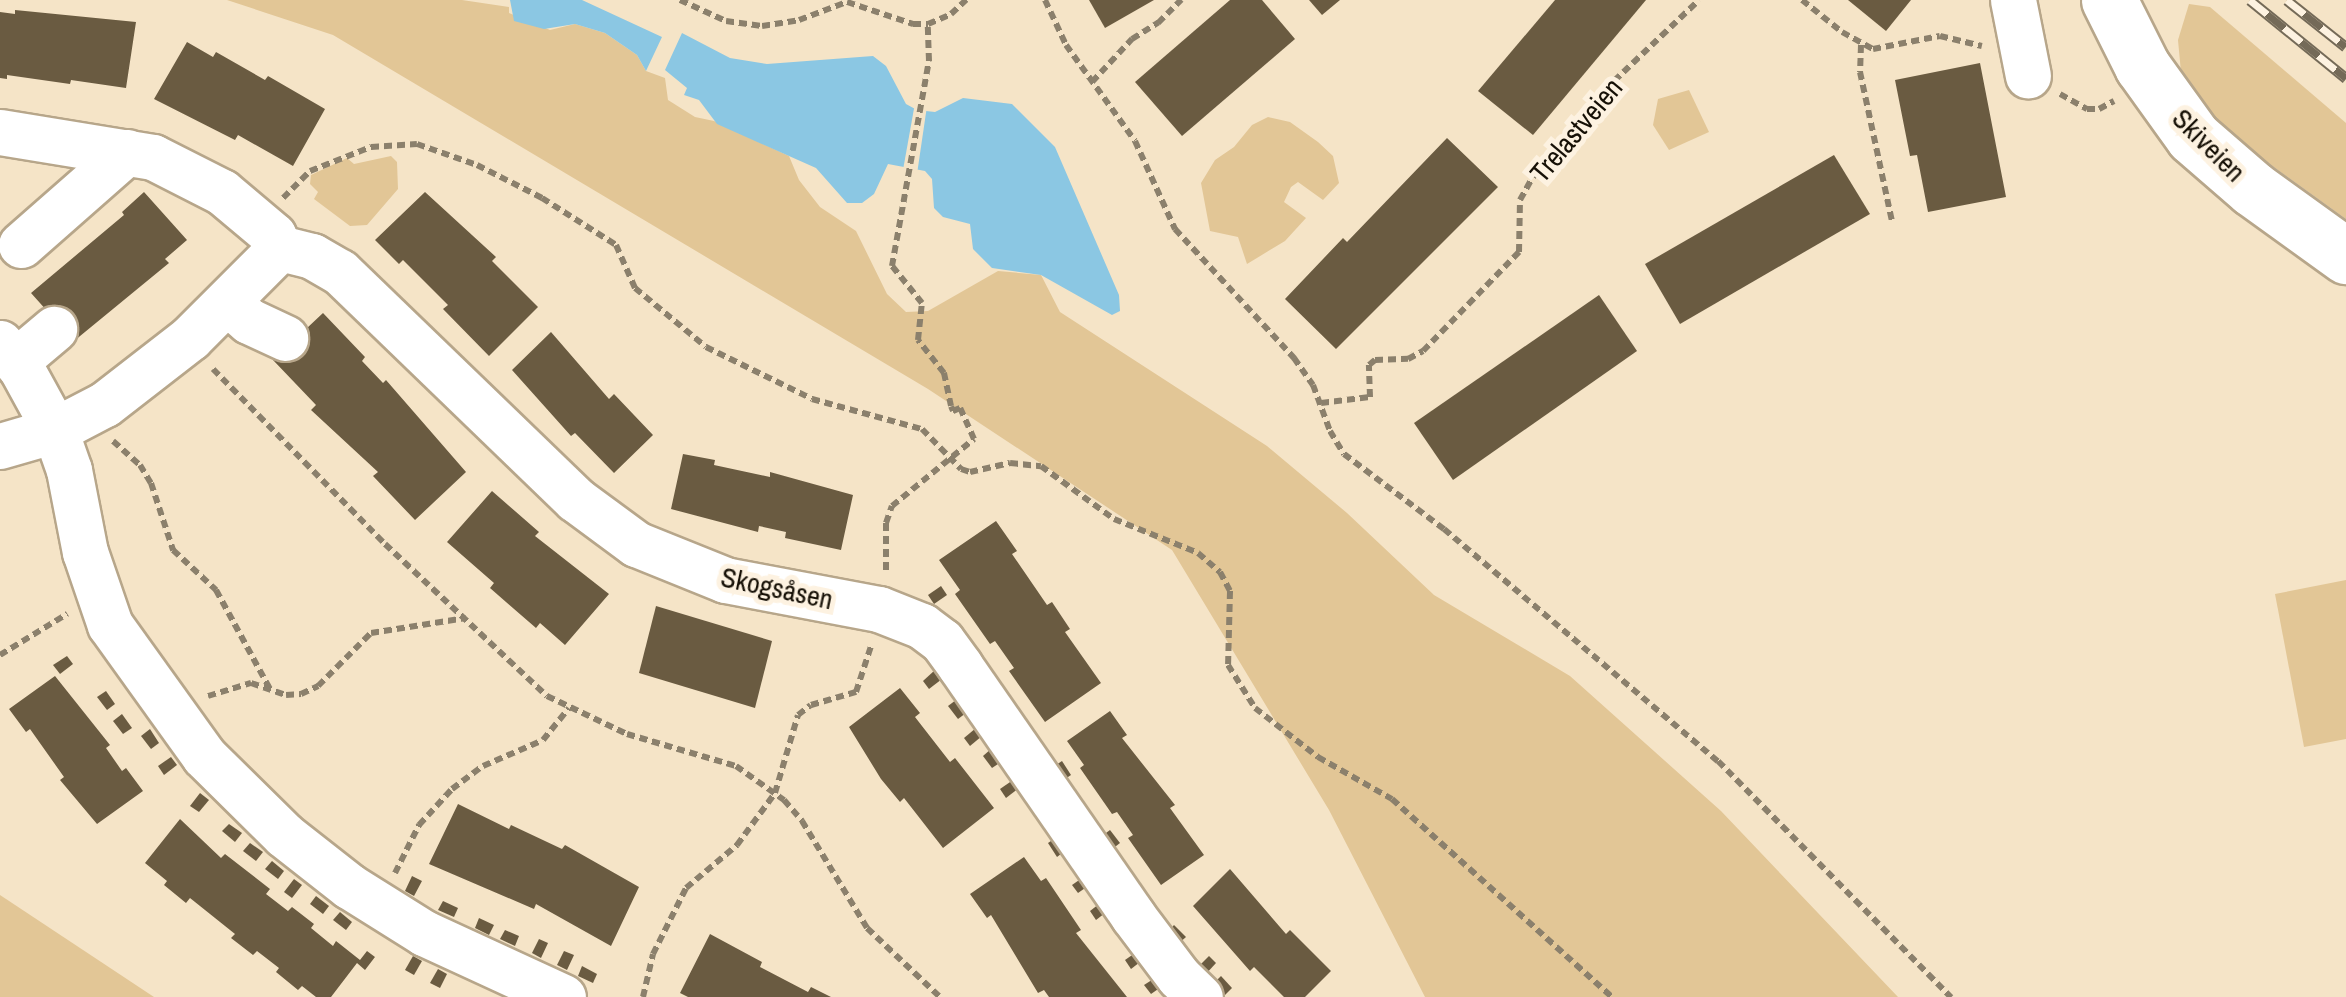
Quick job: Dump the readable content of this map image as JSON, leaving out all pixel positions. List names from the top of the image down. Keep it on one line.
{"streets":{"main road":["Skiveien"],"street":["Skogsåsen"],"path":["Trelastveien"]}}
